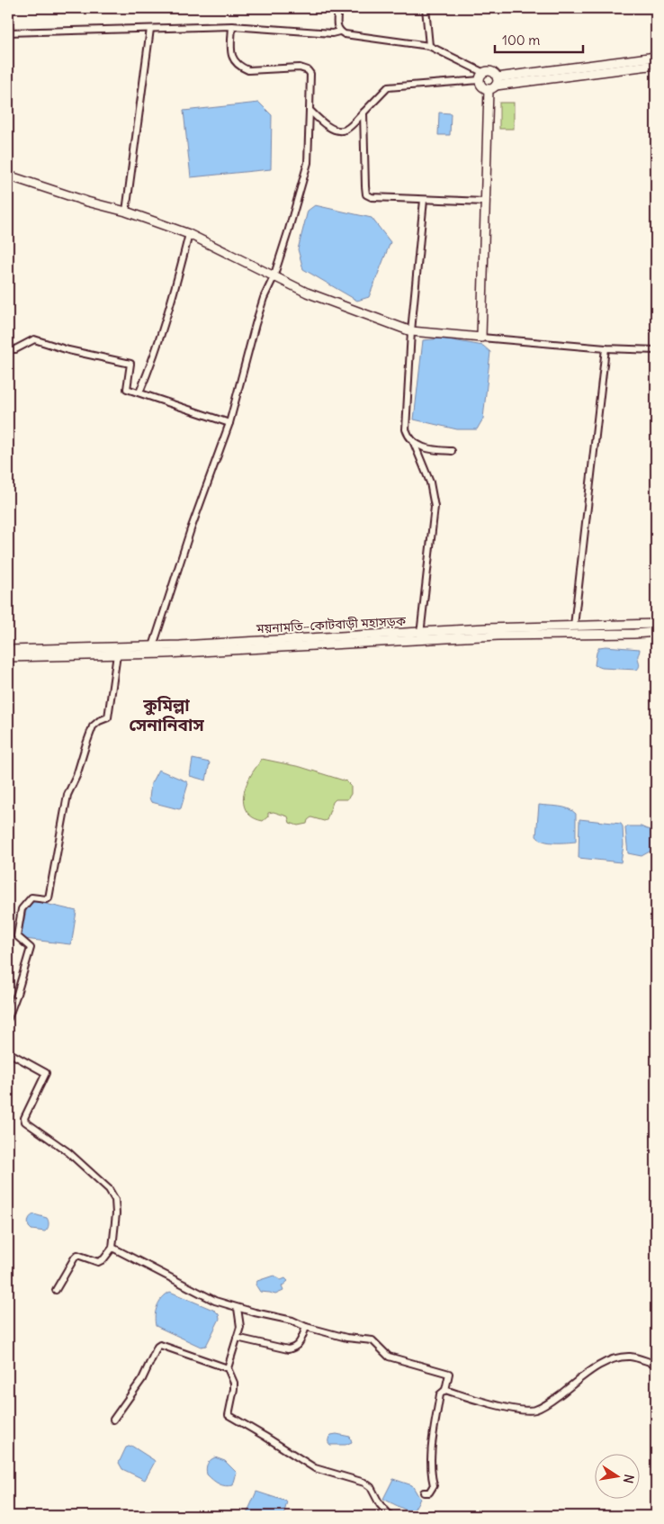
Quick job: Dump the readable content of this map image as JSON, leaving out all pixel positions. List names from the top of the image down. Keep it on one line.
{"streets":{"main road":["ময়নামতি–কোটবাড়ী মহাসড়ক"]},"districts":["কুমিল্লা সেনানিবাস"],"scale_bar":"100 m","north":"right"}
